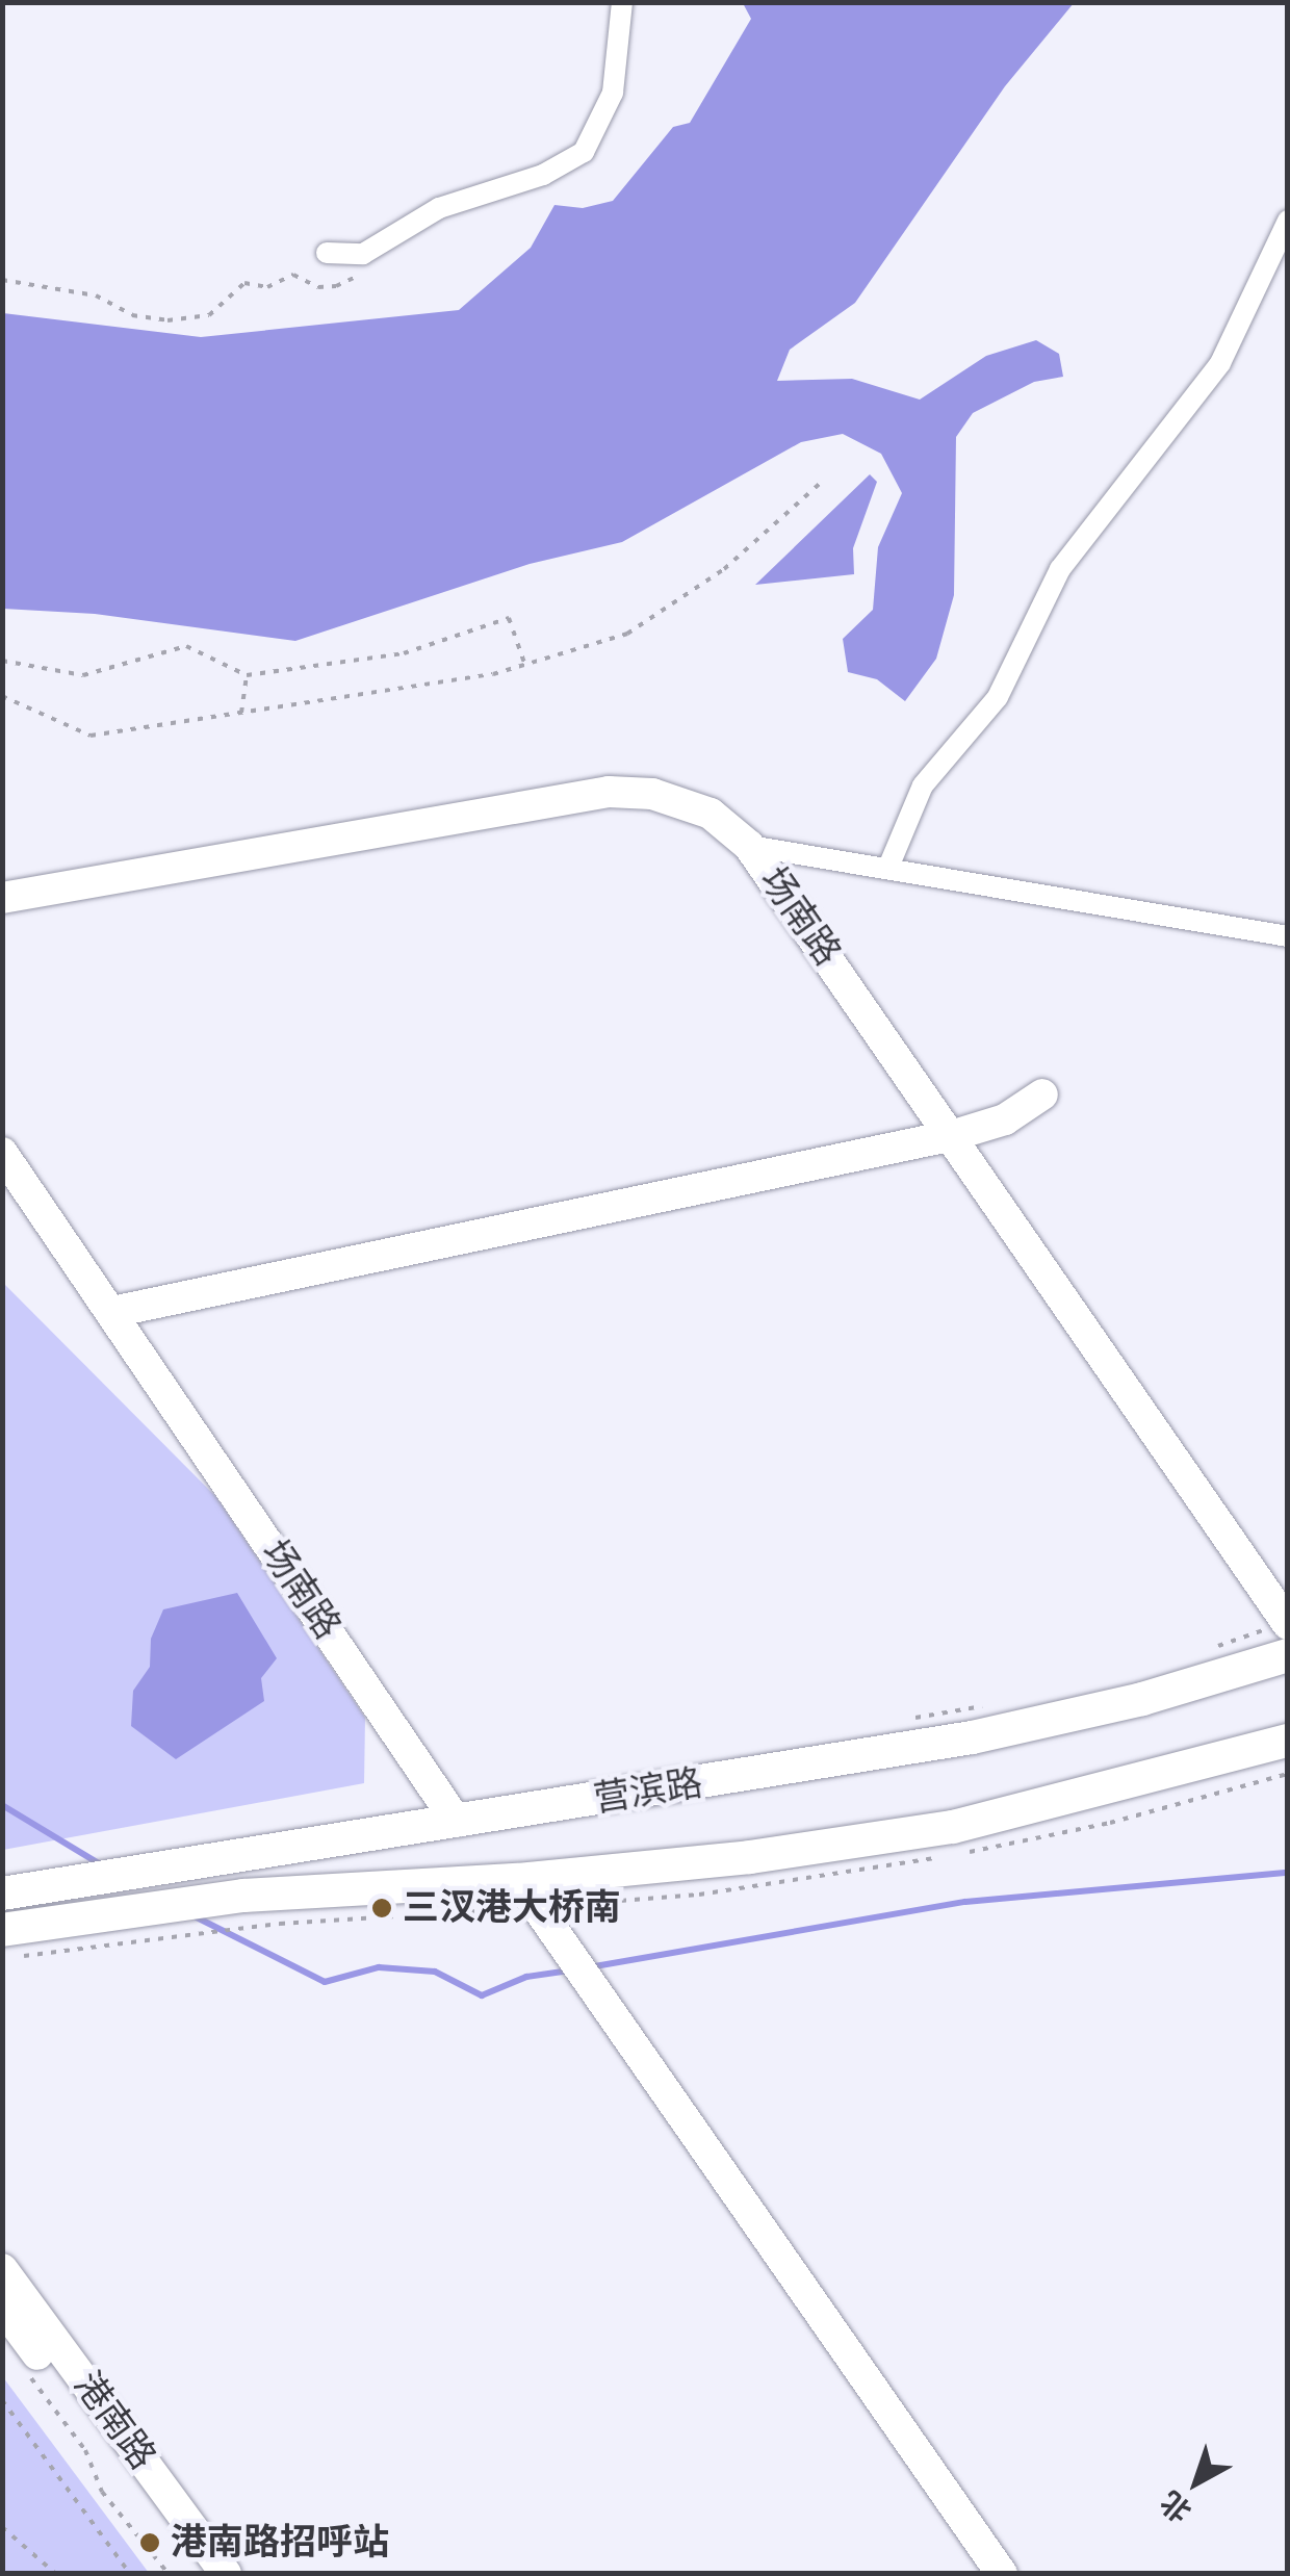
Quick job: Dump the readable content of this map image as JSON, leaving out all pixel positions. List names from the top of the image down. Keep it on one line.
{"streets":{"main road":["营滨路"],"street":["场南路","港南路"]},"crossings":[["场南路","营滨路"]],"places":["三汊港大桥南","港南路招呼站"],"north":"bottom left"}
